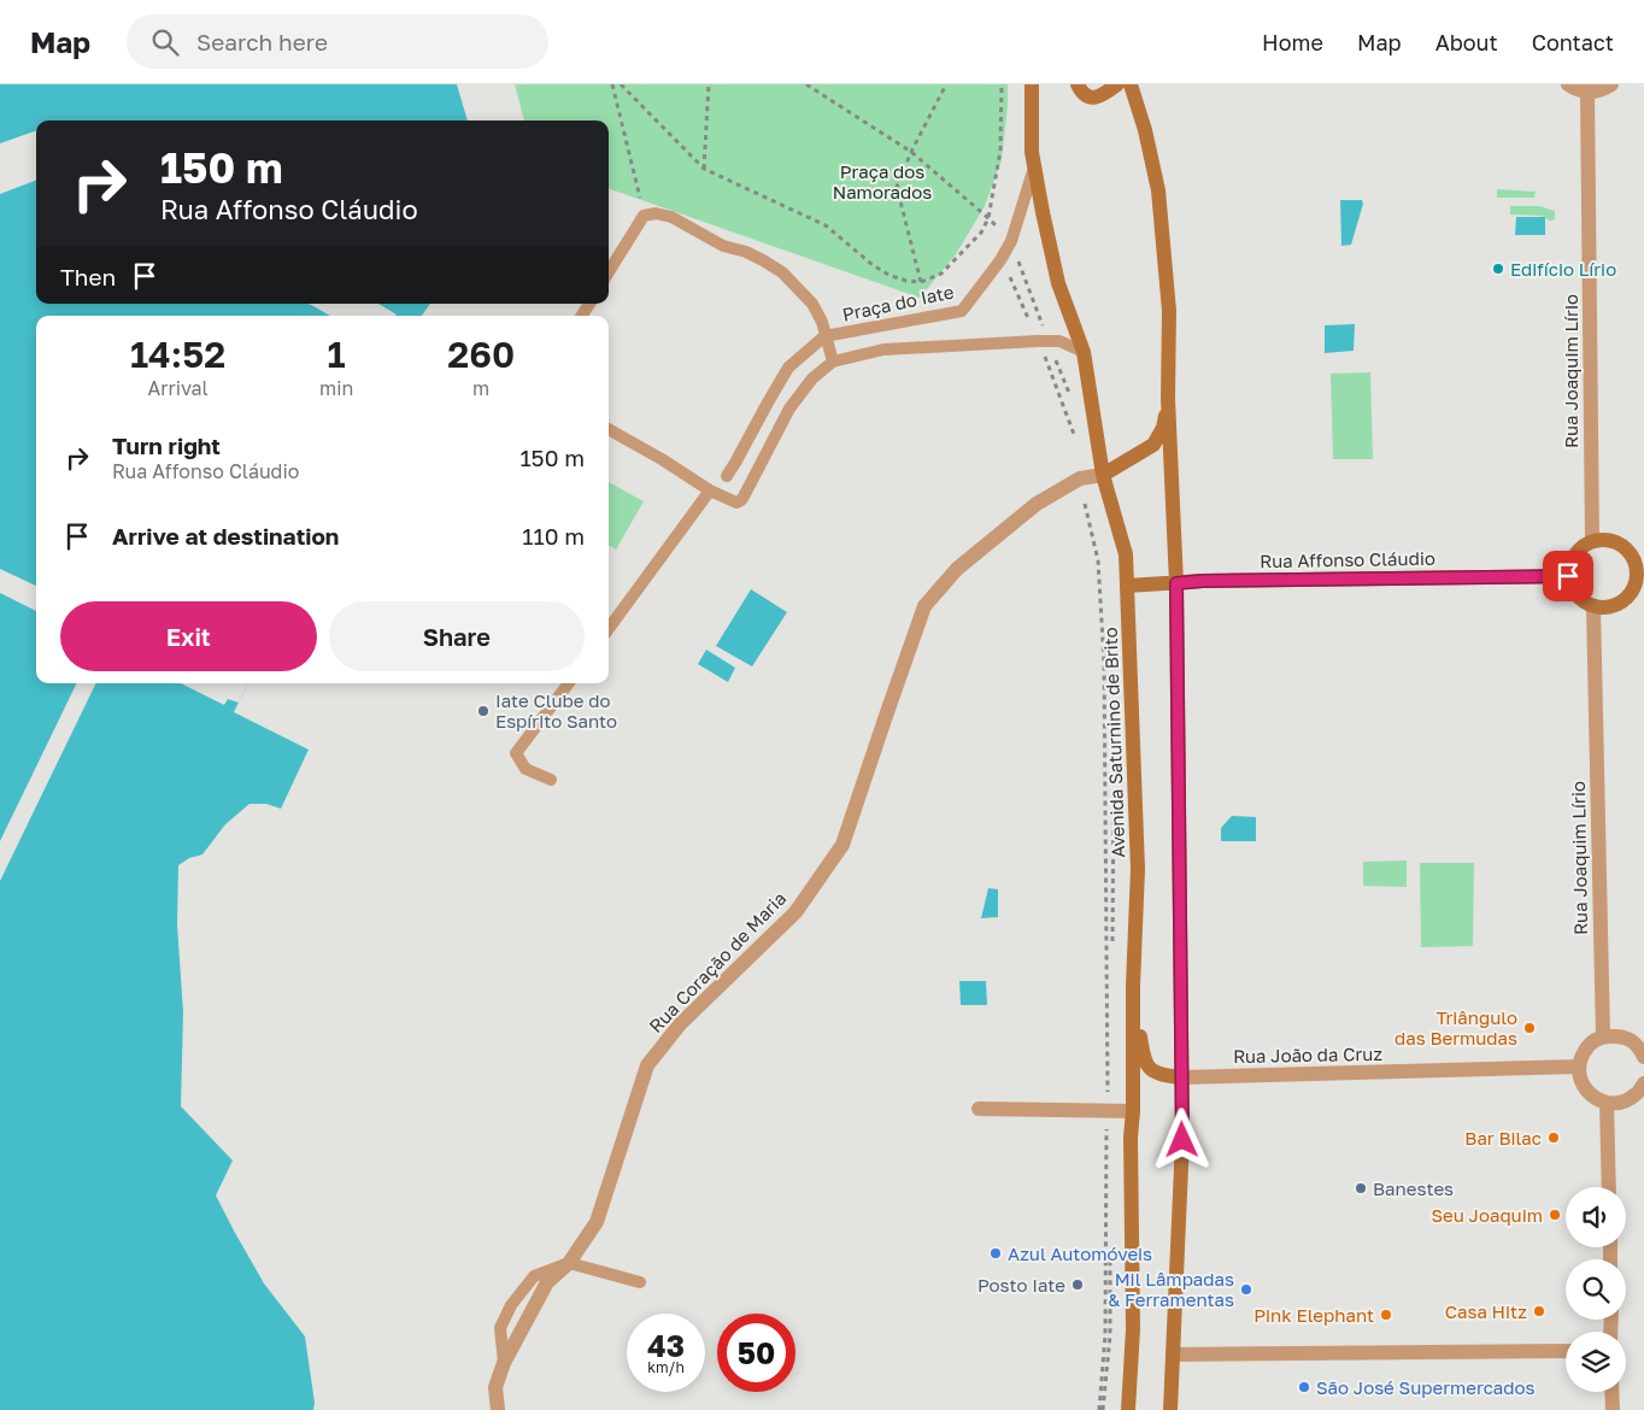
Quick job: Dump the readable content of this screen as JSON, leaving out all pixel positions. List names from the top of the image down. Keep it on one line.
{"streets":{"main road":["Rua Affonso Cláudio","Avenida Saturnino de Brito"],"street":["Rua Joaquim Lírio","Rua Coração de Maria","Rua João da Cruz"],"lane":["Praça do Iate"]},"crossings":[["Praça do Iate","Avenida Saturnino de Brito"],["Rua Joaquim Lírio","Rua Affonso Cláudio"],["Rua Affonso Cláudio","Avenida Saturnino de Brito"],["Avenida Saturnino de Brito","Rua Coração de Maria"]],"parks":["Praça dos Namorados"],"places":["Edifício Lírio","Iate Clube do Espírito Santo","Triângulo das Bermudas","Bar Bilac","Banestes","Seu Joaquim","Azul Automóveis","Posto Iate","Mil Lâmpadas & Ferramentas","Casa Hitz","Pink Elephant","São José Supermercados"],"page":{"header":"Map","search":"Search here","nav":["Home","Map","About","Contact"],"turn":["150 m","Rua Affonso Cláudio"],"then":"Then","eta":["14:52","Arrival","1","min","260","m"],"list":[{"name":"Turn right","note":"Rua Affonso Cláudio","value":"150 m"},{"name":"Arrive at destination","value":"110 m"}],"buttons":["Exit","Share"],"speed":"43 km/h","limit":"50"}}
